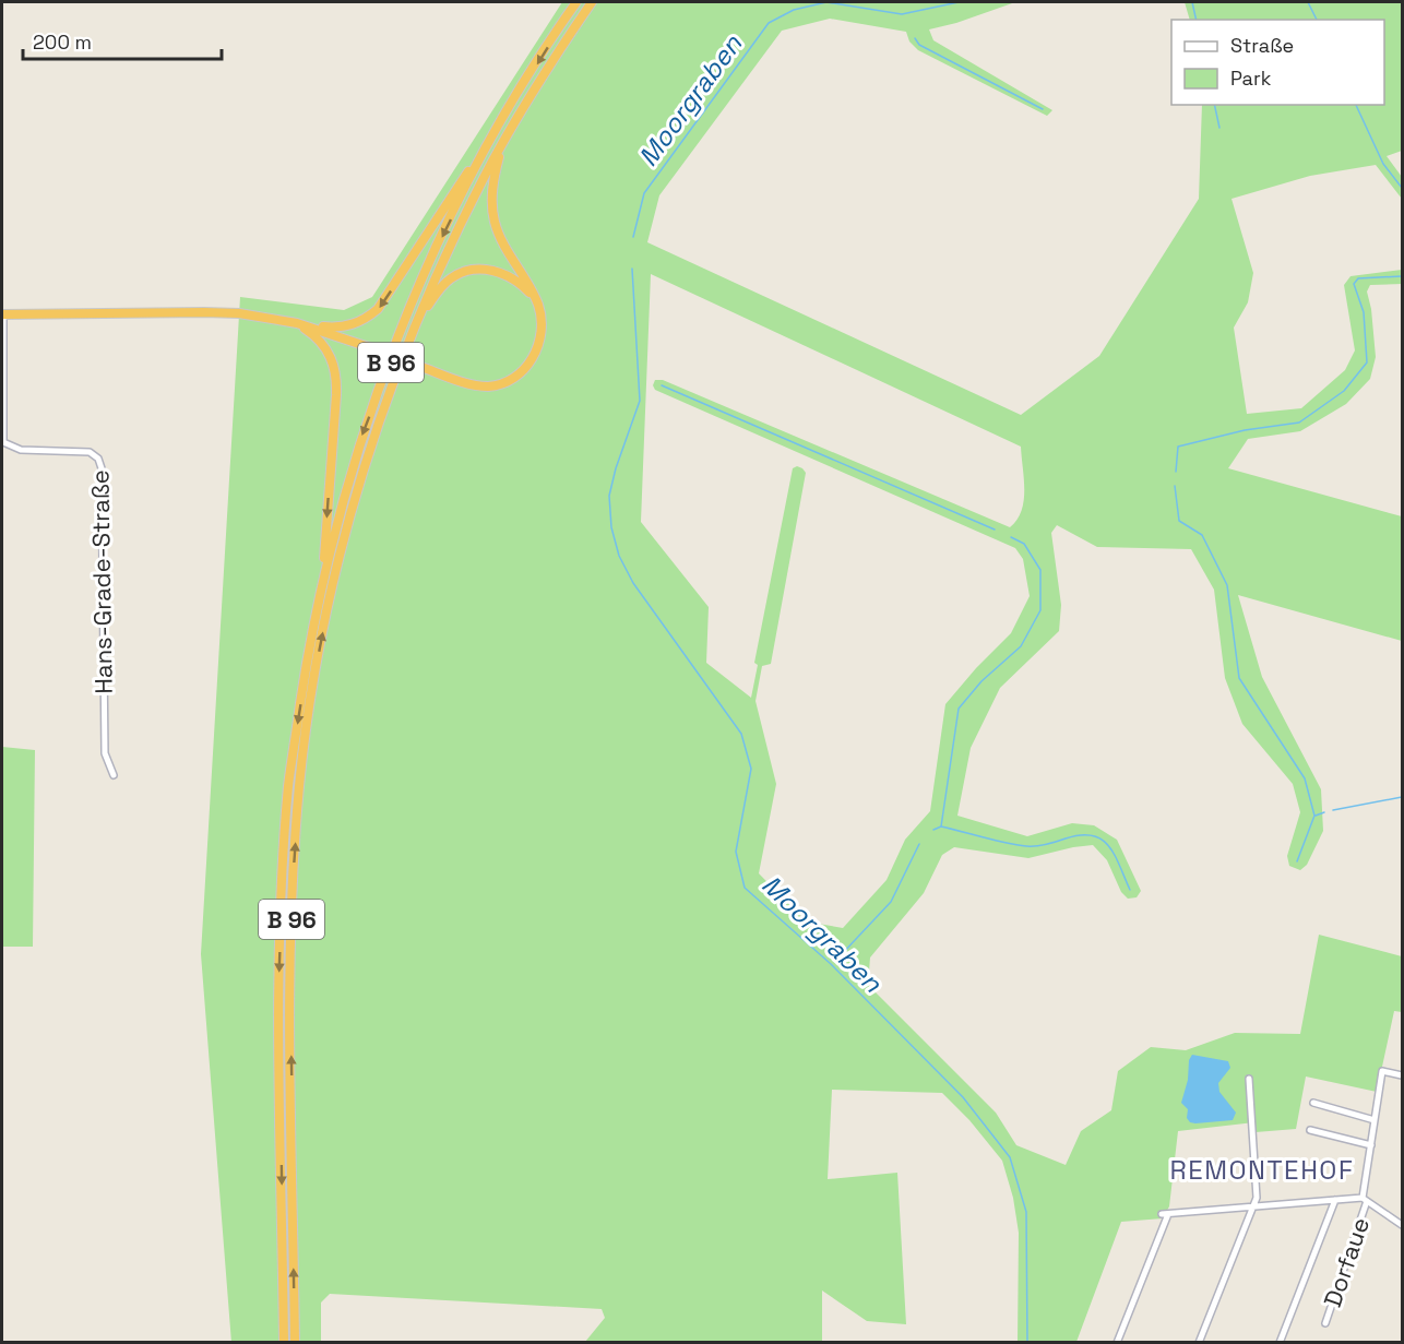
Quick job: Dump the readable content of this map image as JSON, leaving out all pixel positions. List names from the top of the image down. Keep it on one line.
{"streets":{"highway":["B 96"],"street":["Hans-Grade-Straße","Dorfaue"]},"districts":["REMONTEHOF"],"water":["Moorgraben"],"legend":["Straße","Park"],"scale_bar":"200 m"}
